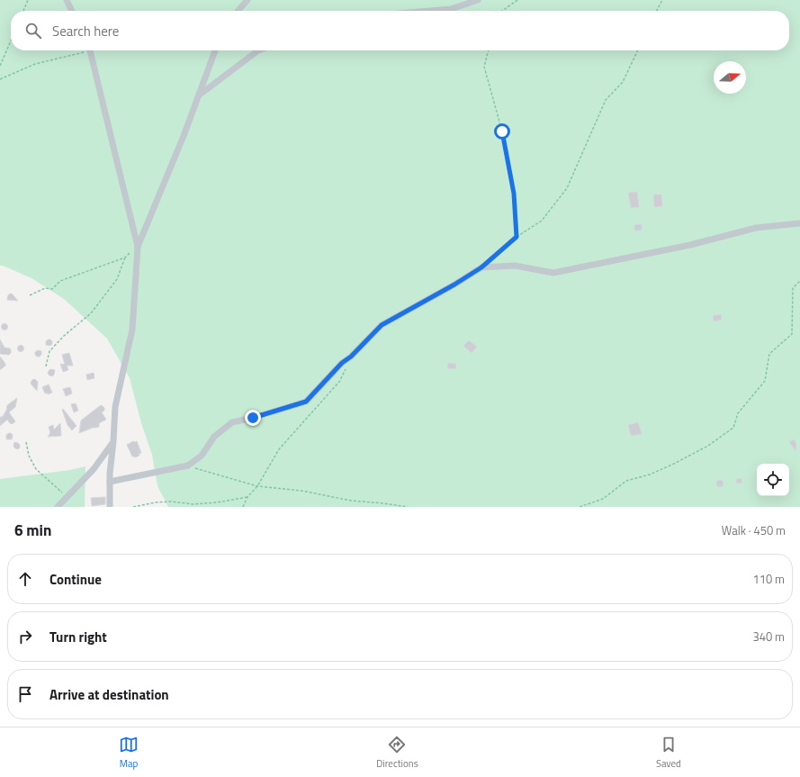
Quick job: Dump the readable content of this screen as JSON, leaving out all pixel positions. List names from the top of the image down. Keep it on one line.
{"north":"right","page":{"search":"Search here","heading":["6 min","Walk · 450 m"],"list":[["Continue","110 m"],["Turn right","340 m"],"Arrive at destination"],"nav":["Map","Directions","Saved"]}}
